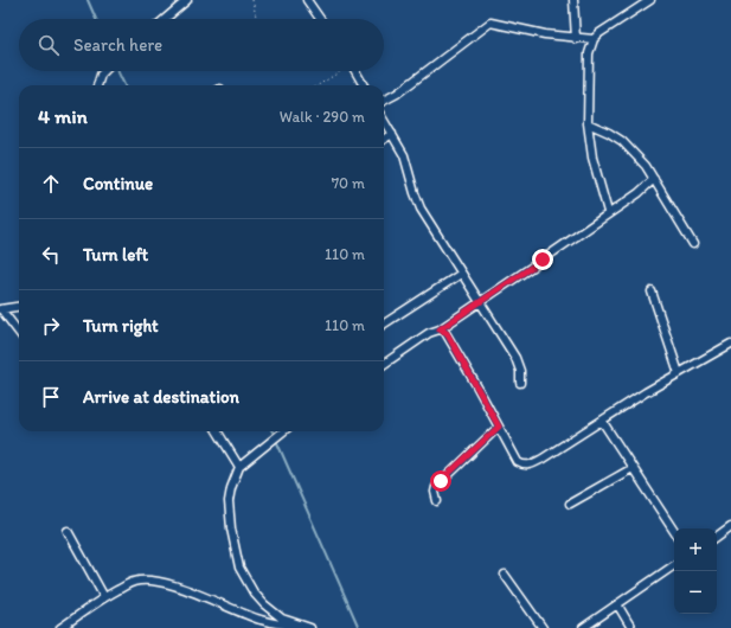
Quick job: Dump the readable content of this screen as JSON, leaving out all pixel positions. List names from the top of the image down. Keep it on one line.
{"page":{"search":"Search here","heading":["4 min","Walk · 290 m"],"list":[["Continue","70 m"],["Turn left","110 m"],["Turn right","110 m"],"Arrive at destination"],"map_buttons":["+","−"]}}
